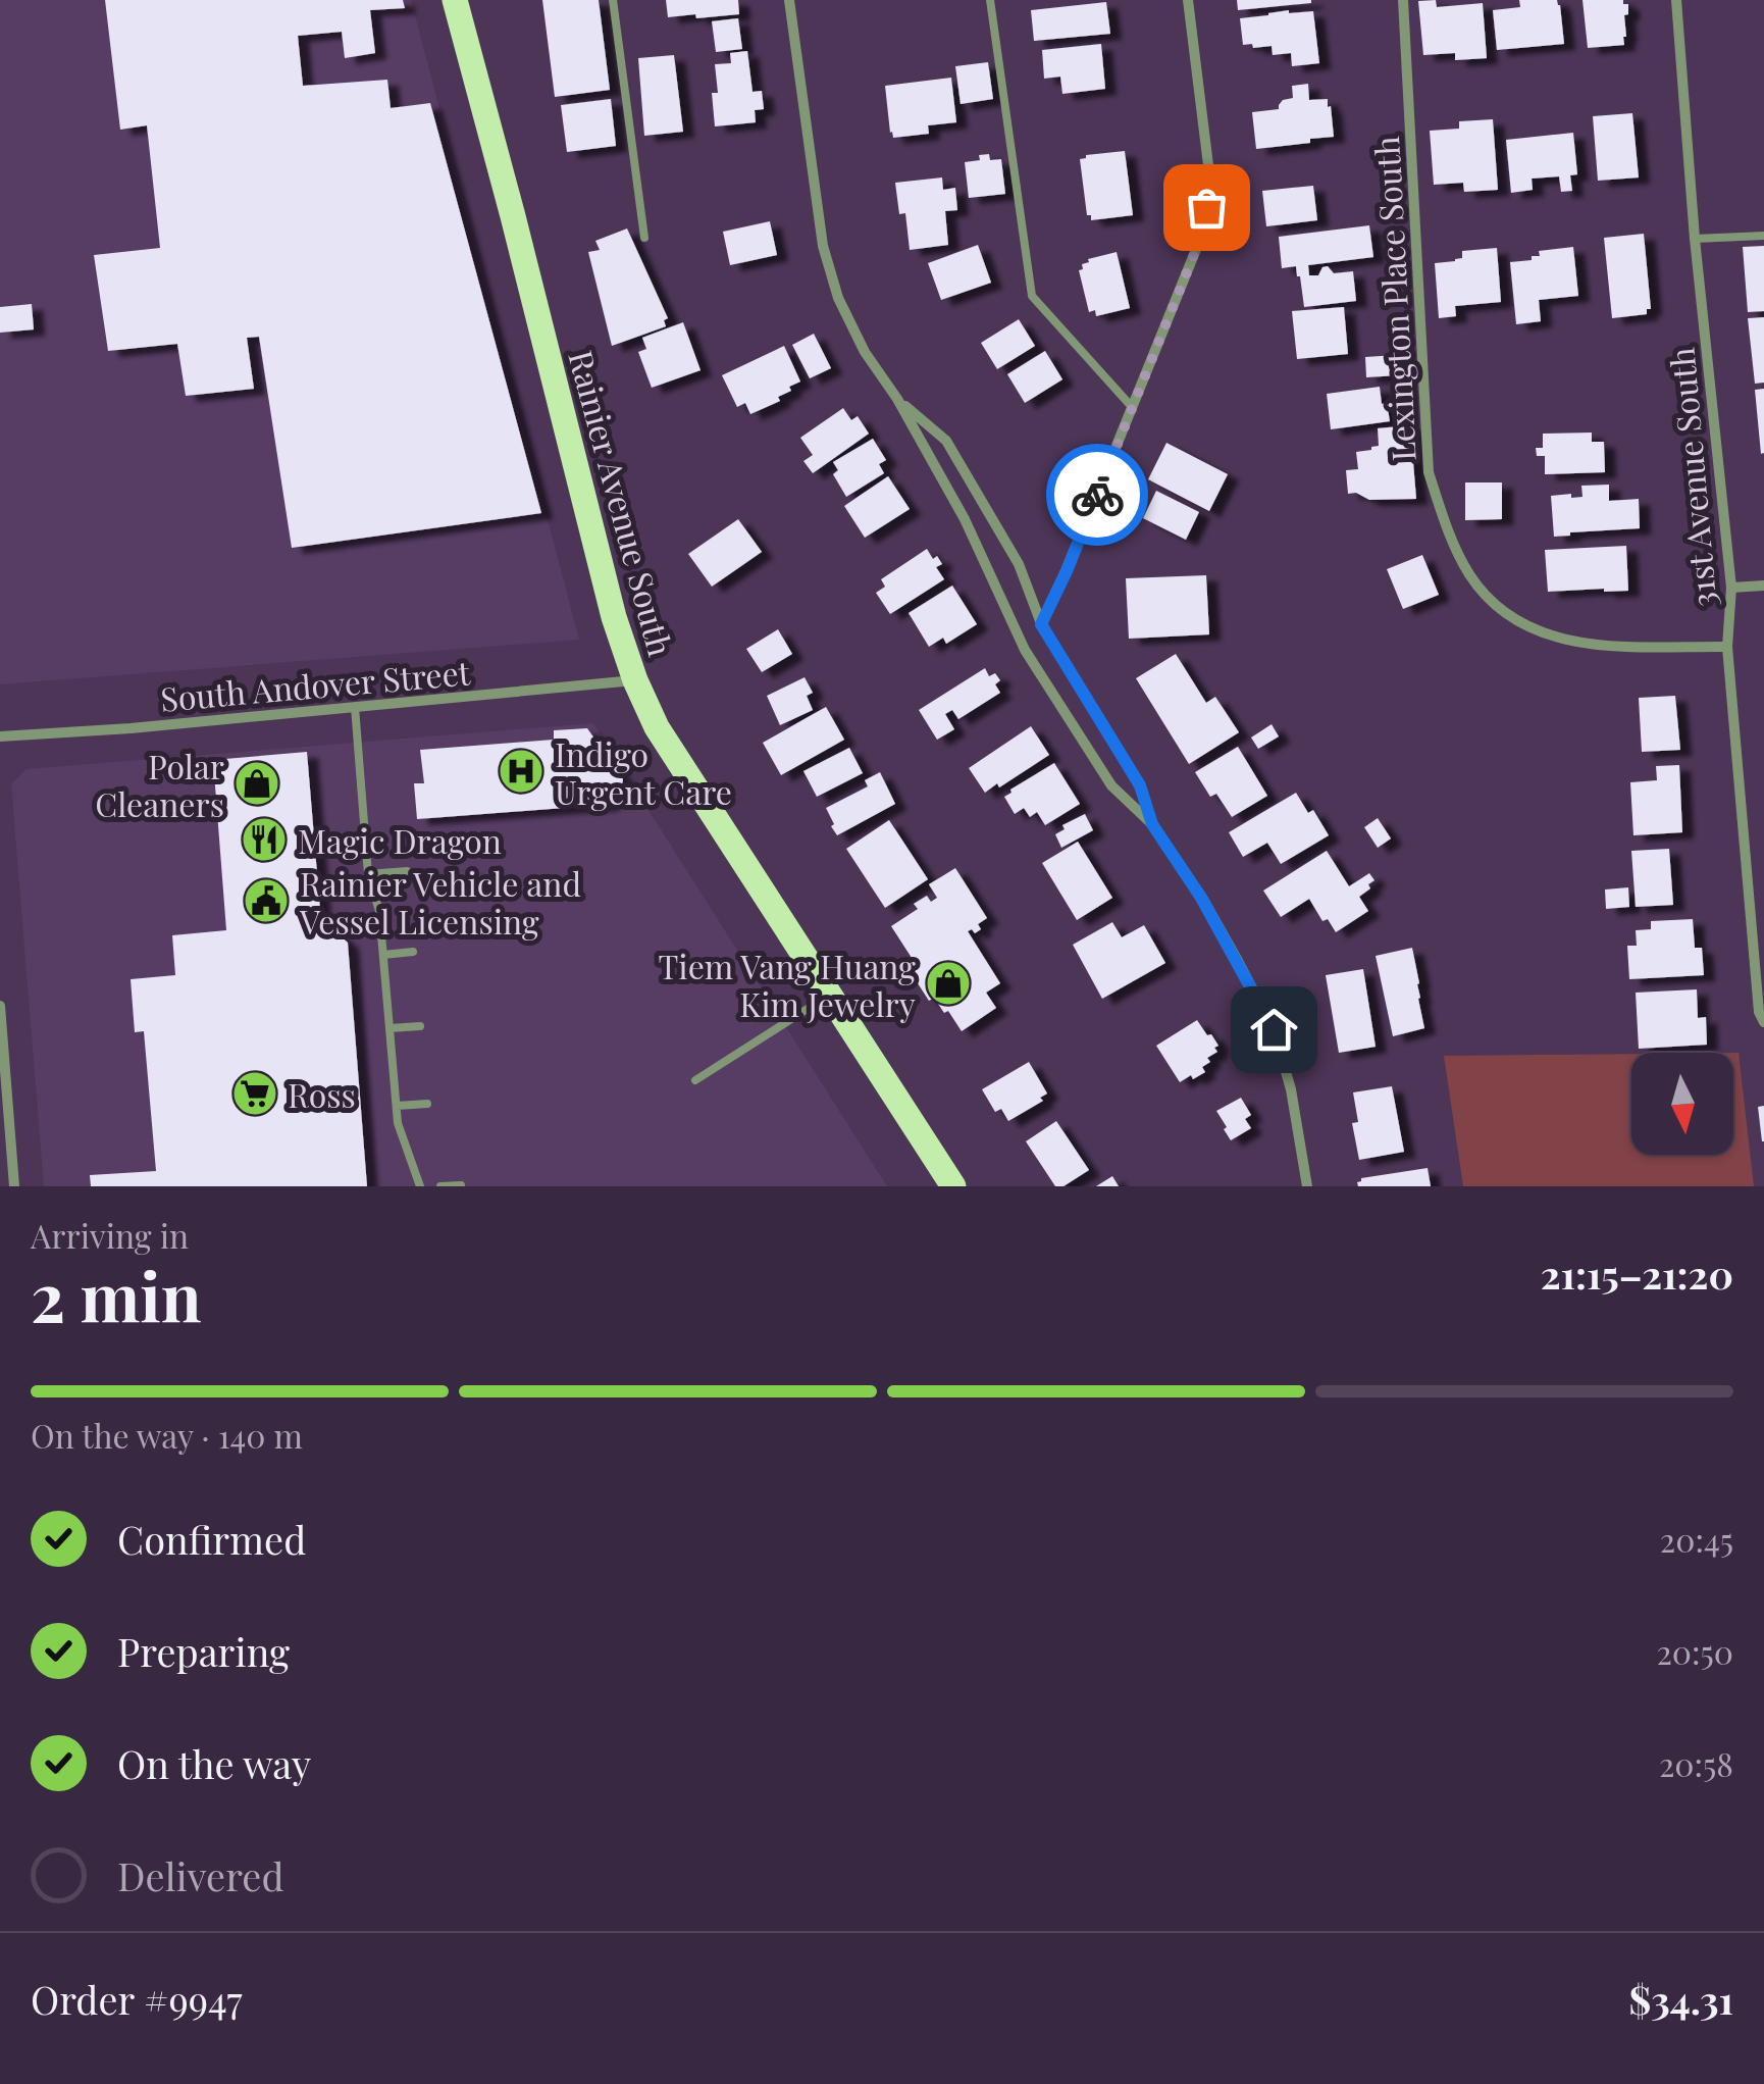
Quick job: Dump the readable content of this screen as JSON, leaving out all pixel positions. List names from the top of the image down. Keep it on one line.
{"streets":{"main road":["Rainier Avenue South"],"street":["Lexington Place South","31st Avenue South","South Andover Street"]},"crossings":[["Lexington Place South","31st Avenue South"],["Rainier Avenue South","South Andover Street"]],"places":{"hospital":["Indigo Urgent Care"],"shop":["Polar Cleaners","Tiem Vang Huang Kim Jewelry"],"restaurant":["Magic Dragon"],"public building":["Rainier Vehicle and Vessel Licensing"],"supermarket":["Ross"]},"north":"bottom","page":{"heading":["2 min","Arriving in","21:15–21:20"],"panel":["Order #9947","$34.31"],"bar":"On the way · 140 m","list":[["Confirmed","20:45"],["Preparing","20:50"],["On the way","20:58"],"Delivered"]}}
